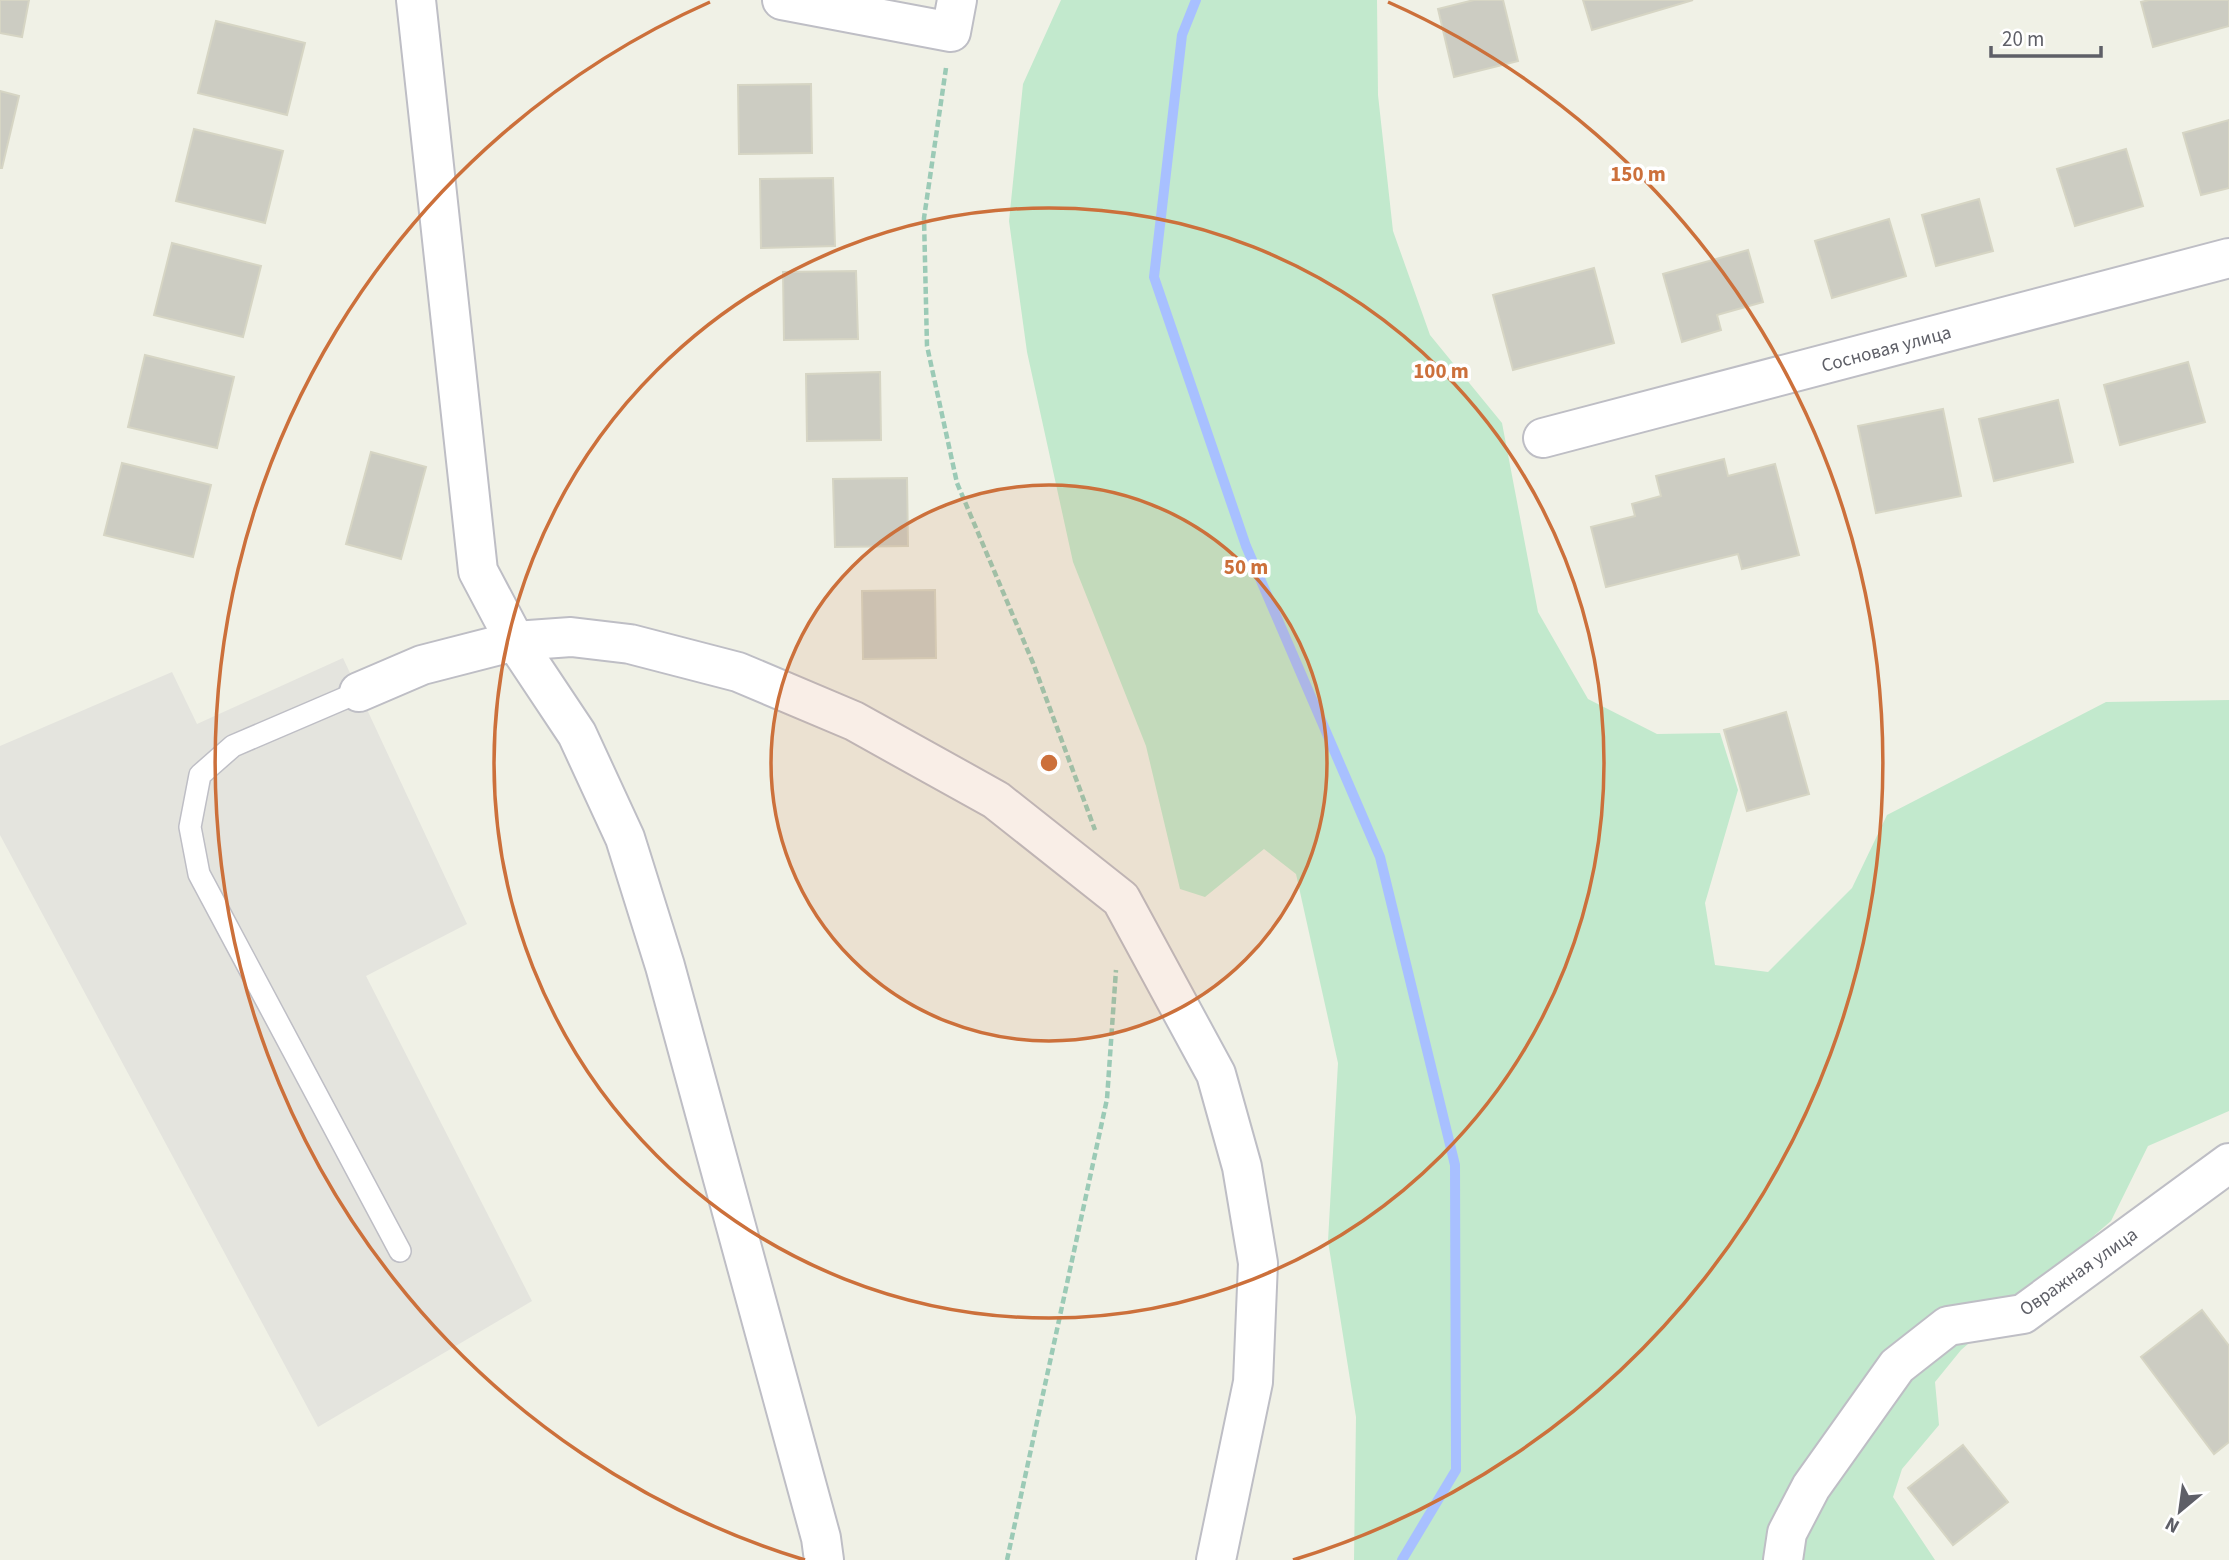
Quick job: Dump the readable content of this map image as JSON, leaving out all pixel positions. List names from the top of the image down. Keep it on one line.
{"streets":{"street":["Сосновая улица","Овражная улица"]},"scale_bar":"20 m","north":"bottom left","rings":["150 m","100 m","50 m"]}
